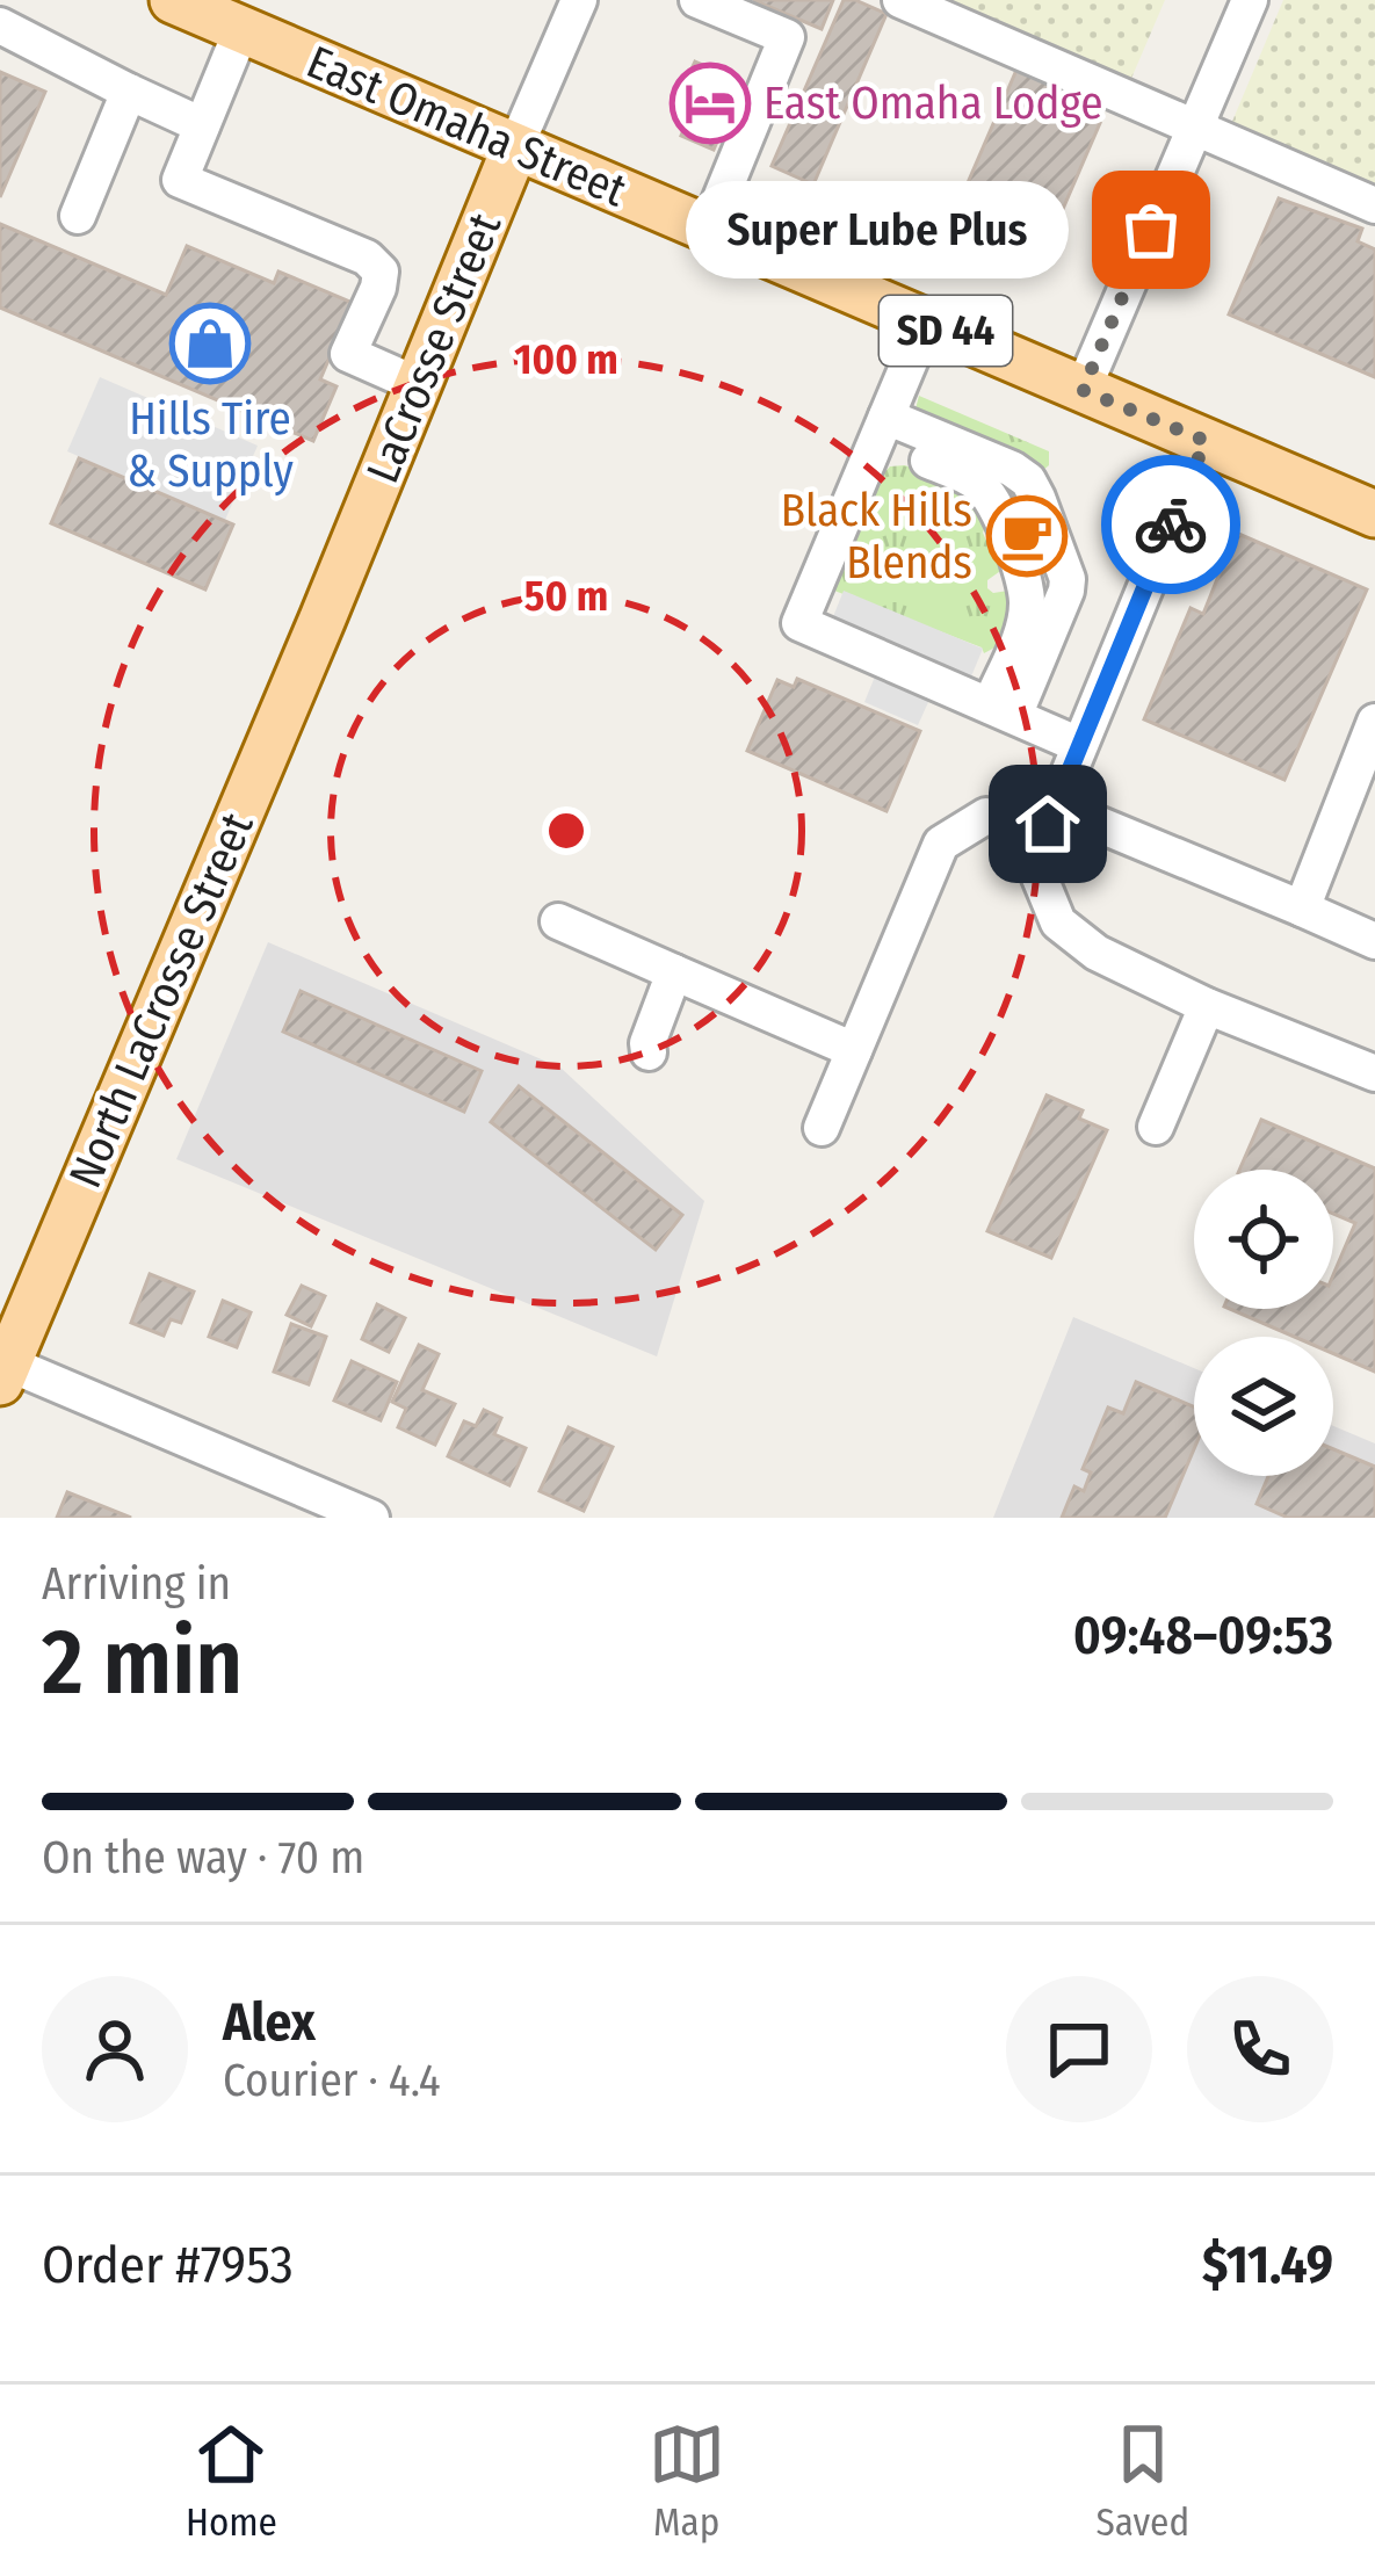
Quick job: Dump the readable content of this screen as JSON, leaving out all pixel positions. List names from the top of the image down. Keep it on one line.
{"streets":{"main road":["East Omaha Street","SD 44","LaCrosse Street","North LaCrosse Street"]},"crossings":[["East Omaha Street","LaCrosse Street"],["LaCrosse Street","North LaCrosse Street"]],"places":{"hotel":["East Omaha Lodge"],"other":["Super Lube Plus"],"shop":["Hills Tire & Supply"],"cafe":["Black Hills Blends"]},"page":{"bubble":"Super Lube Plus","heading":["2 min","Arriving in","09:48–09:53"],"panel":["Alex","Courier · 4.4","Order #7953","$11.49"],"bar":"On the way · 70 m","tabs":["Home","Map","Saved"]},"rings":["100 m","50 m"]}
